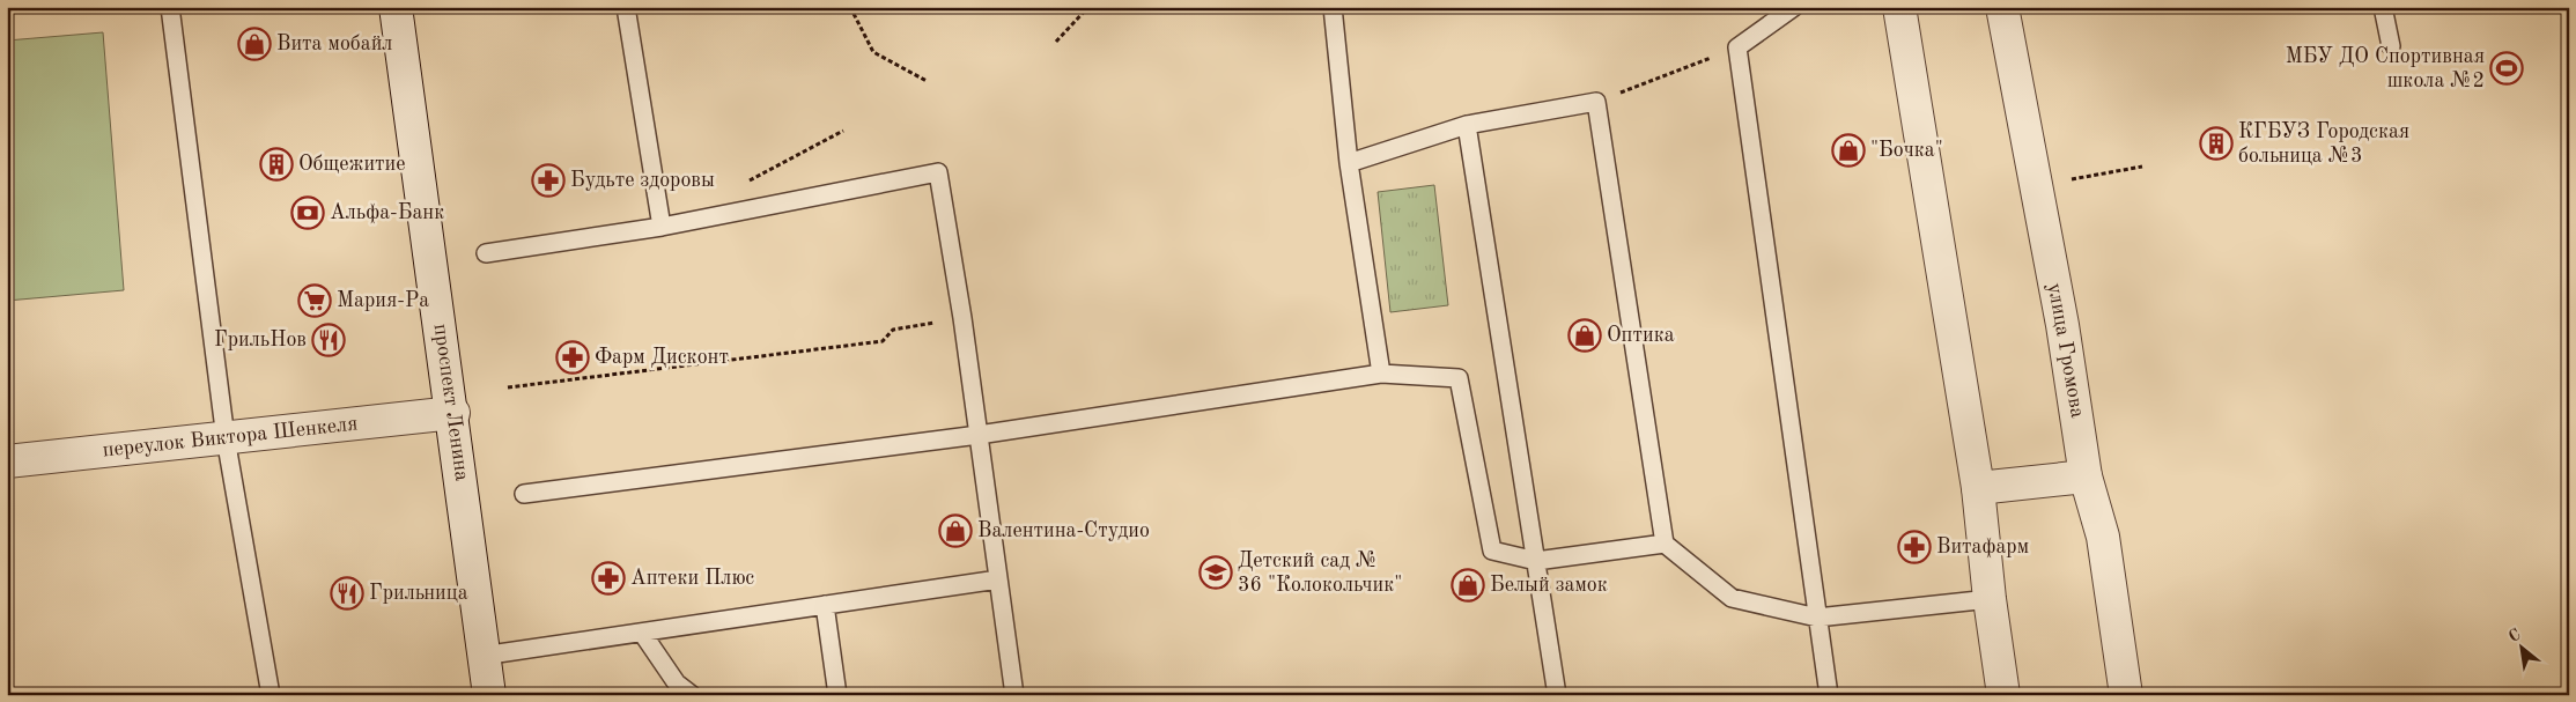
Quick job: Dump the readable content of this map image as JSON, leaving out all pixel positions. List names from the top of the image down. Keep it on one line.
{"streets":{"street":["улица Громова","проспект Ленина","переулок Виктора Шенкеля"]},"crossings":[["проспект Ленина","переулок Виктора Шенкеля"]],"places":{"shop":["Вита мобайл","\"Бочка\"","Оптика","Валентина-Студио","Белый замок"],"sports":["МБУ ДО Спортивная школа №2"],"building":["КГБУЗ Городская больница №3","Общежитие"],"pharmacy":["Будьте здоровы","Фарм Дисконт","Витафарм","Аптеки Плюс"],"bank":["Альфа-Банк"],"supermarket":["Мария-Ра"],"restaurant":["ГрильНов","Грильница"],"school or university":["Детский сад № 36 \"Колокольчик\""]},"north":"top left"}
